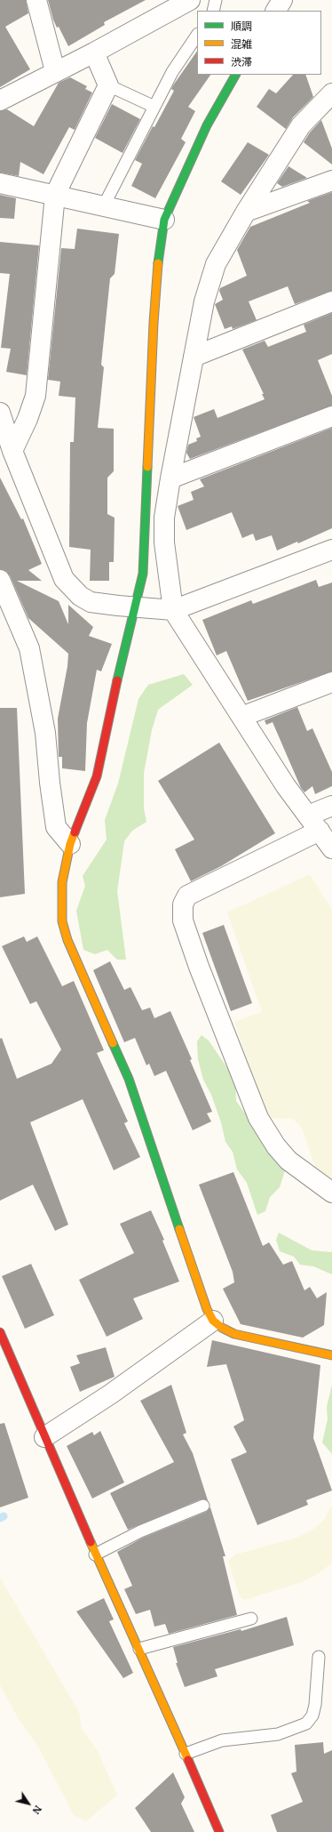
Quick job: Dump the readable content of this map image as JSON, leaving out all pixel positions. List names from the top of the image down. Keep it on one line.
{"legend":["順調","混雑","渋滞"],"north":"bottom right"}
